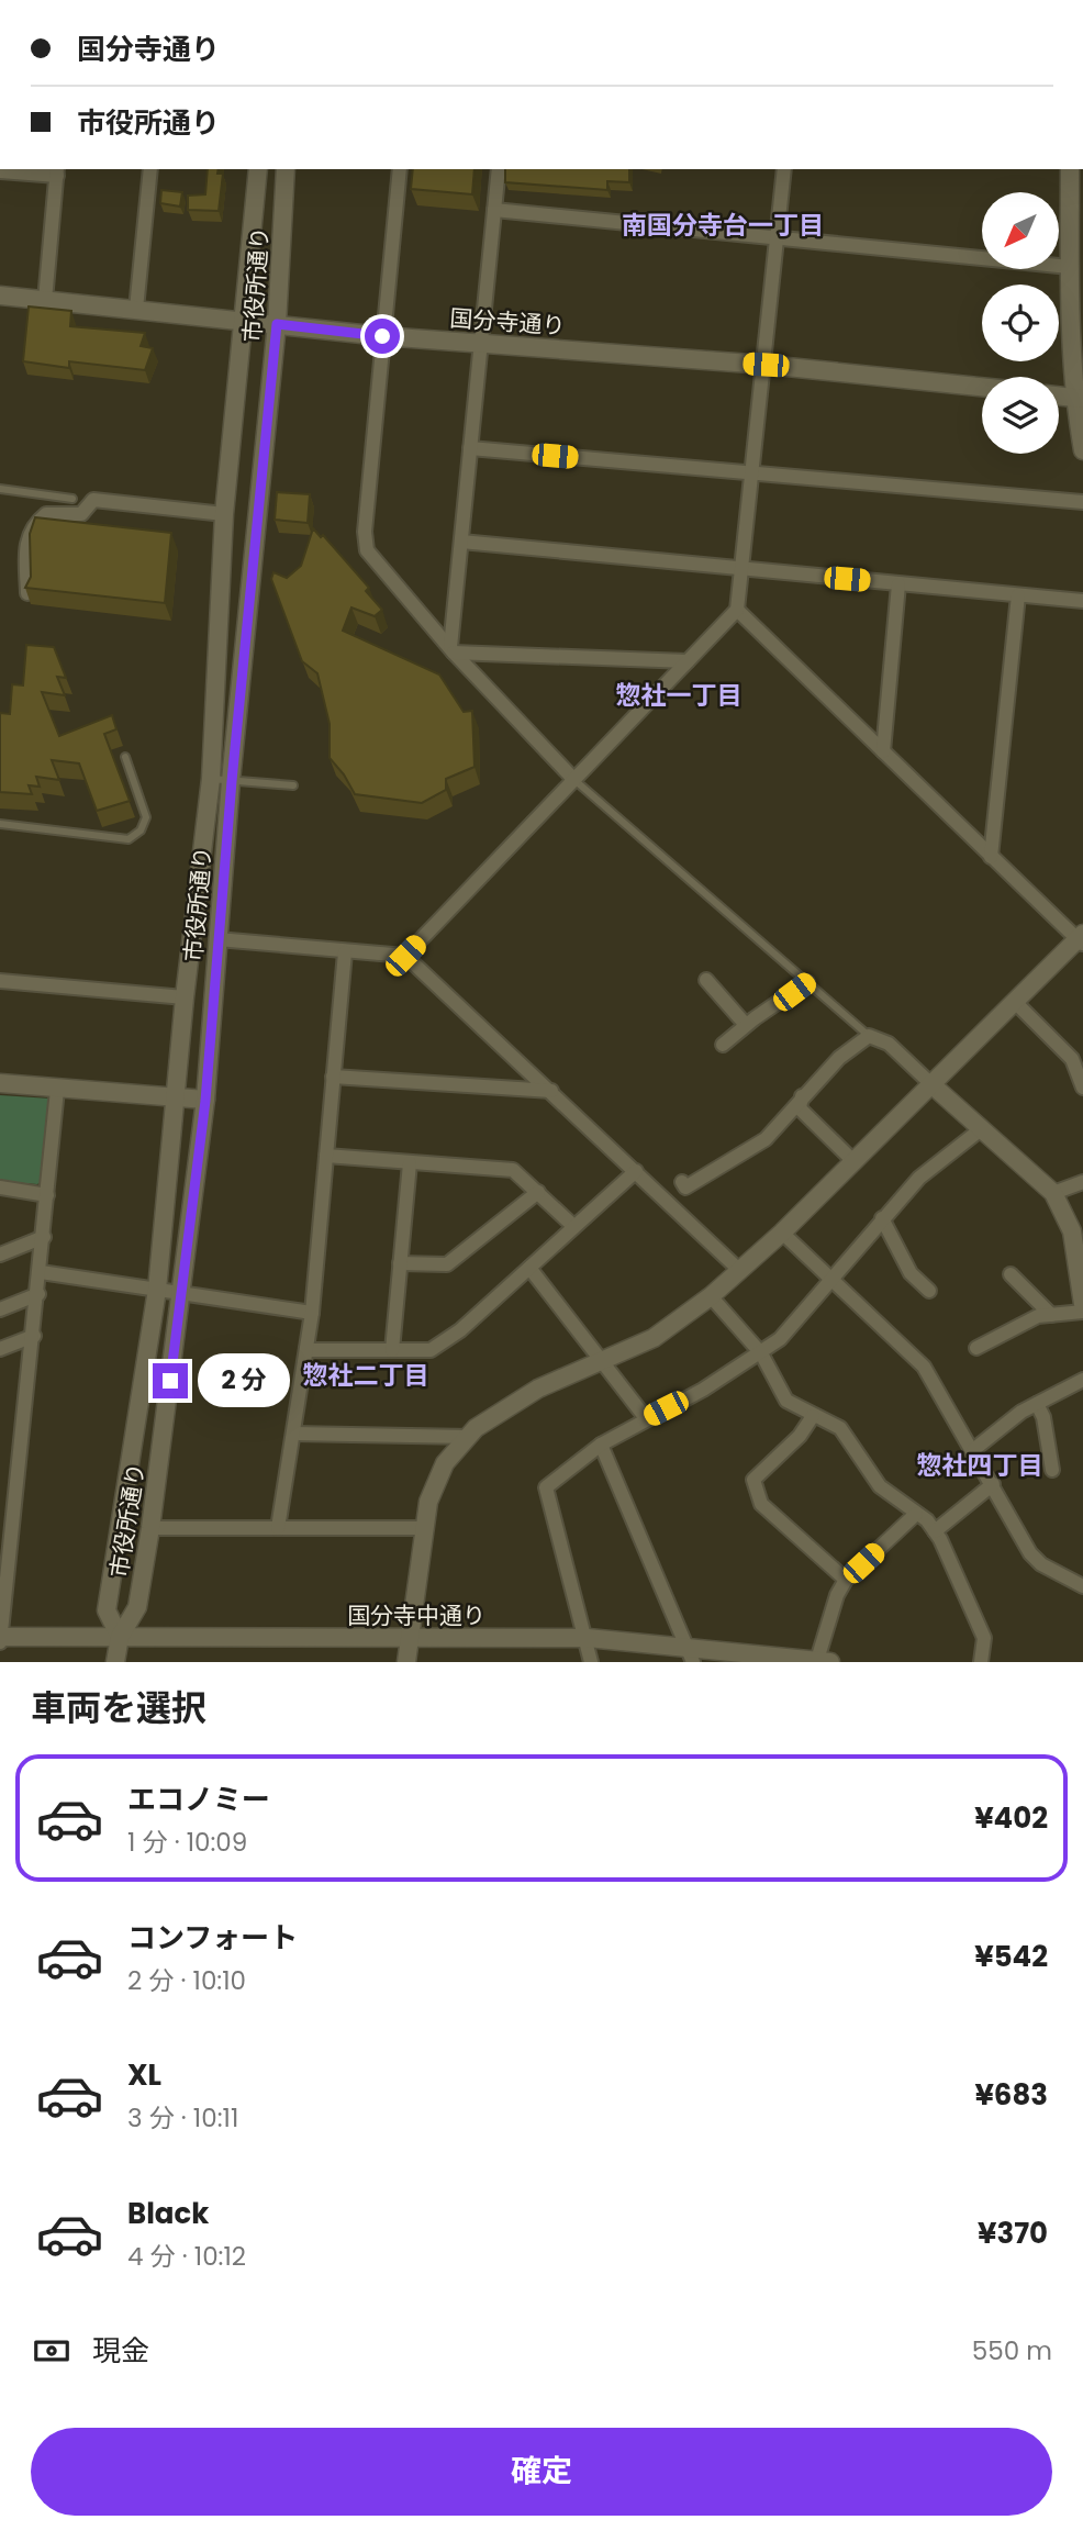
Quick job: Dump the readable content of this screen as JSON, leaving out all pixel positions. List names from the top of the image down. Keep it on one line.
{"streets":{"street":["市役所通り","国分寺通り","国分寺中通り"]},"crossings":[["市役所通り","国分寺通り"],["市役所通り","国分寺中通り"]],"districts":["南国分寺台一丁目","惣社一丁目","惣社二丁目","惣社四丁目"],"north":"bottom left","page":{"banner":["国分寺通り","市役所通り"],"bubble":"2 分","heading":"車両を選択","list":[{"name":"エコノミー","note":"1 分 · 10:09","value":"¥402"},{"name":"コンフォート","note":"2 分 · 10:10","value":"¥542"},{"name":"XL","note":"3 分 · 10:11","value":"¥683"},{"name":"Black","note":"4 分 · 10:12","value":"¥370"}],"pay":["現金","550 m"],"buttons":"確定"}}
